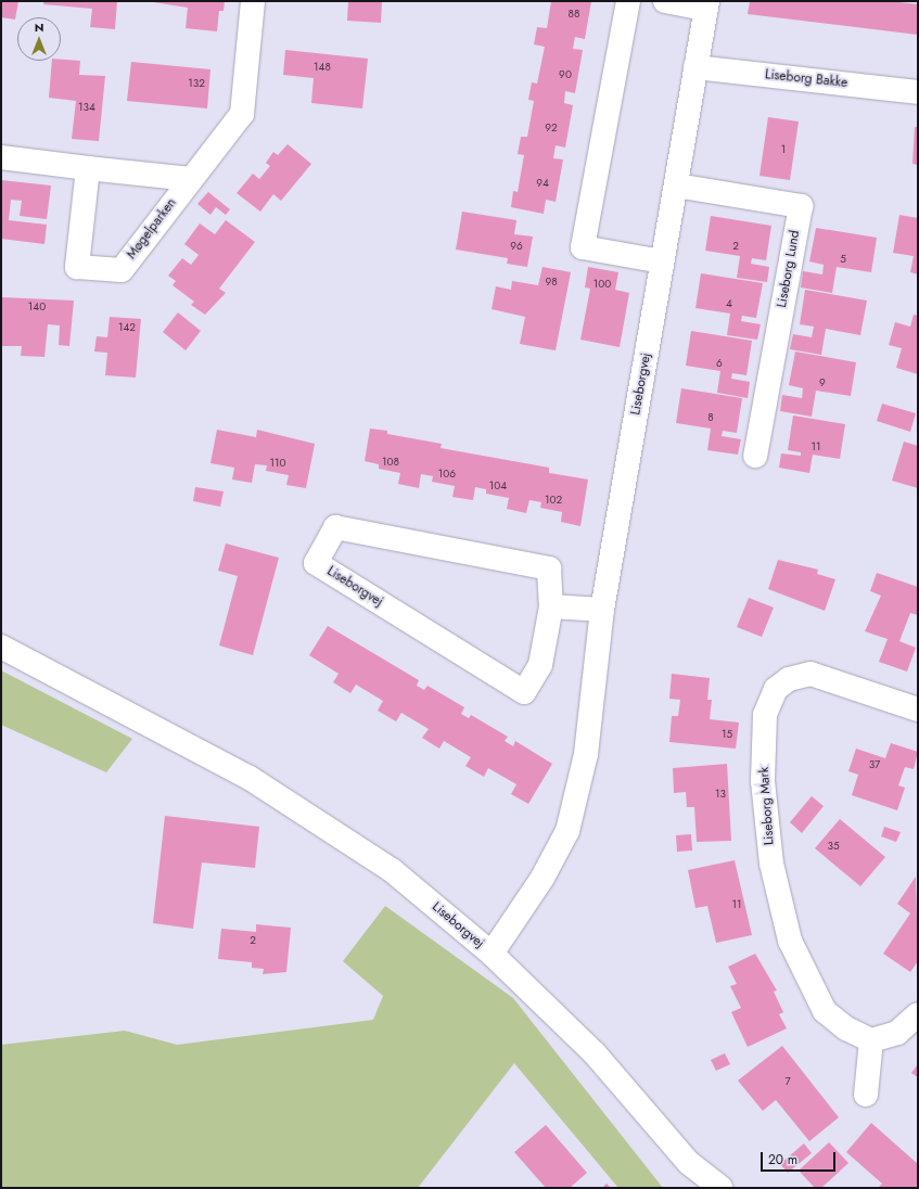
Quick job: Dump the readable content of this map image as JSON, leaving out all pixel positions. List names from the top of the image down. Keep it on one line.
{"streets":{"street":["Liseborg Bakke","Møgelparken","Liseborg Lund","Liseborgvej","Liseborg Mark"]},"crossings":[["Liseborg Bakke","Liseborgvej"],["Liseborg Lund","Liseborgvej"]],"house_numbers":["88","148","90","132","134","92","1","94","96","2","5","98","100","4","140","142","6","9","8","11","108","110","106","104","102","15","37","13","35","11","2","7"],"scale_bar":"20 m","north":"top"}
